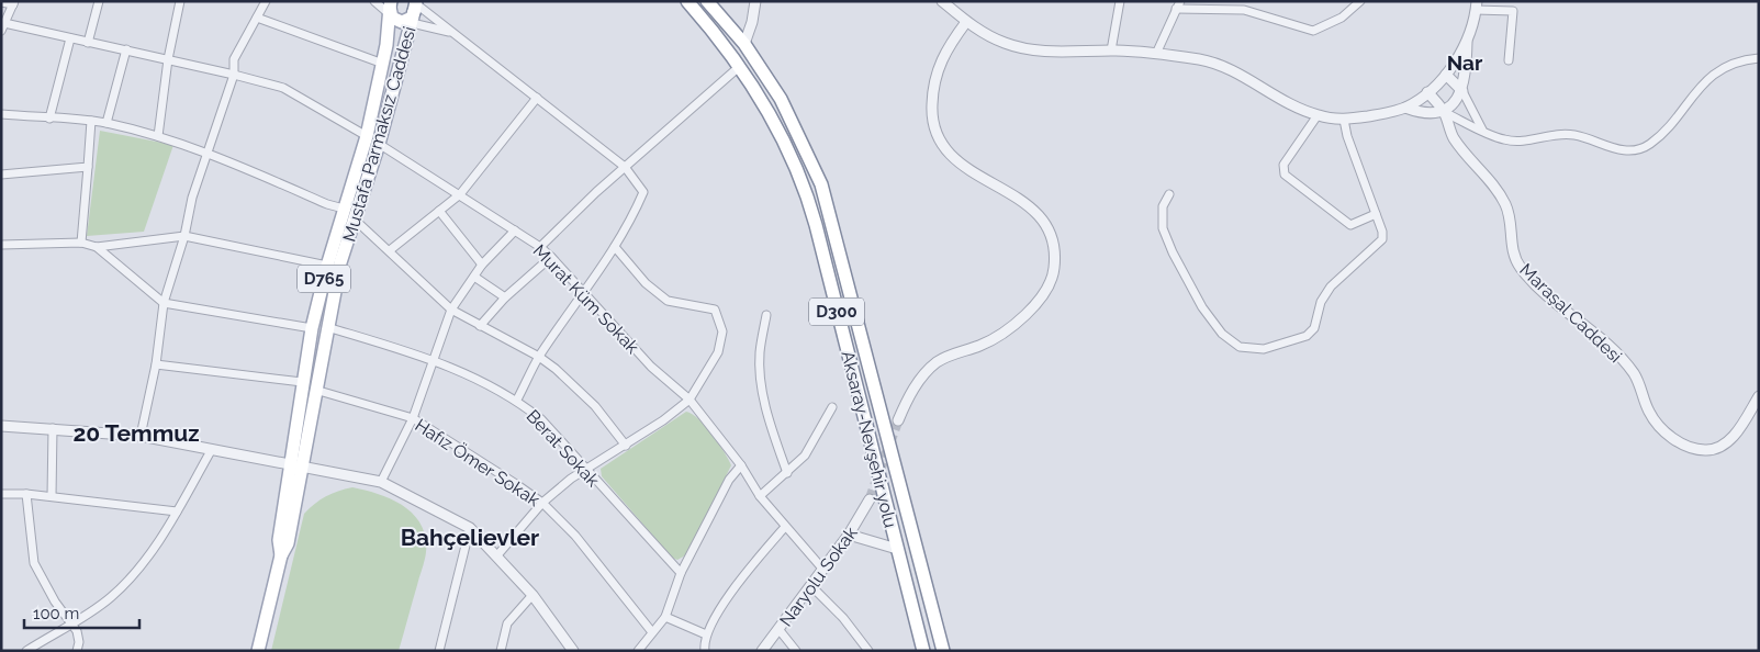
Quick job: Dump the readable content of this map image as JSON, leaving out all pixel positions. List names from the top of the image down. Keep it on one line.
{"streets":{"main road":["Mustafa Parmaksız Caddesi","D765","D300","Aksaray-Nevşehir yolu"],"street":["Murat Küm Sokak","Maraşal Caddesi","Berat Sokak","Hafız Ömer Sokak","Naryolu Sokak"]},"crossings":[["Mustafa Parmaksız Caddesi","Murat Küm Sokak"],["Mustafa Parmaksız Caddesi","Berat Sokak"],["Mustafa Parmaksız Caddesi","Hafız Ömer Sokak"],["Murat Küm Sokak","Naryolu Sokak"]],"districts":["Nar","20 Temmuz","Bahçelievler"],"scale_bar":"100 m"}
